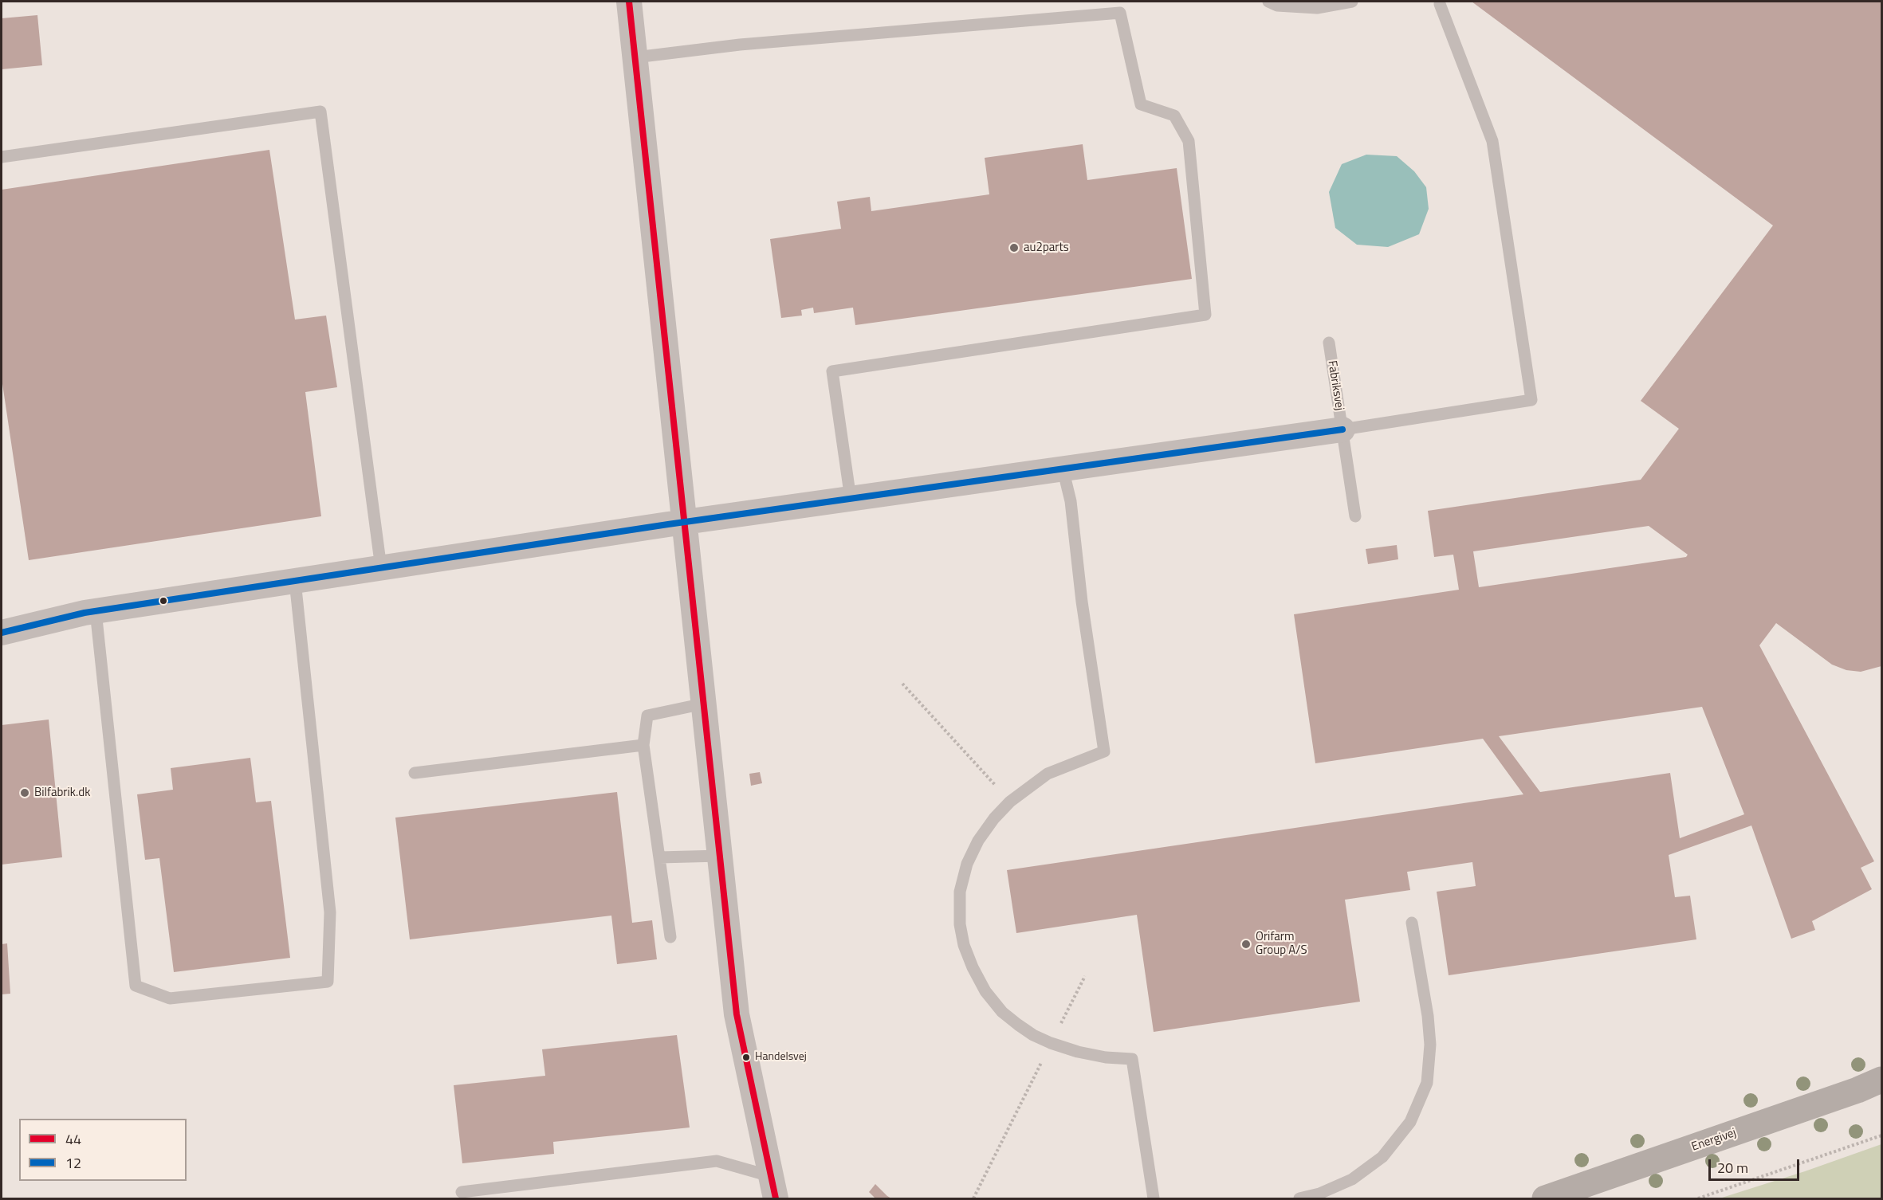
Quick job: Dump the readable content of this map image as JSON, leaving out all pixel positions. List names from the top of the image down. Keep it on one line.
{"streets":{"street":["Energivej"],"lane":["Fabriksvej"]},"places":["au2parts","Bilfabrik.dk","Orifarm Group A/S","Handelsvej"],"lines":["transit line 44","transit line 12"],"legend":["44","12"],"scale_bar":"20 m"}
